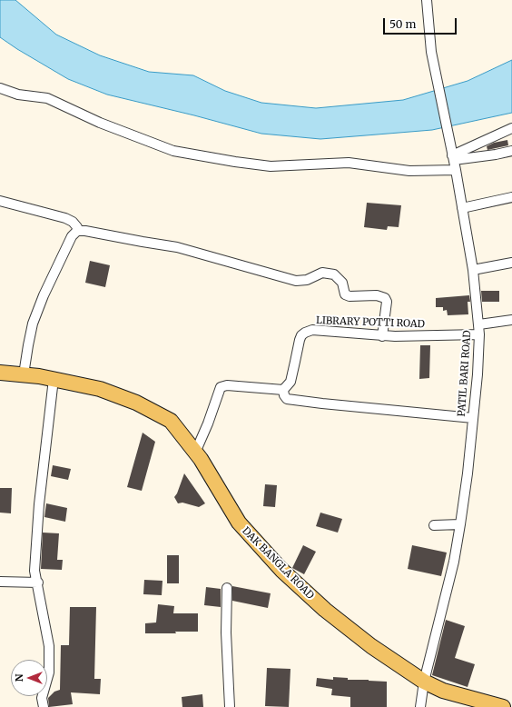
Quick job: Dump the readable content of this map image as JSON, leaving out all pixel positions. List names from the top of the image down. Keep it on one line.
{"streets":{"main road":["DAK BANGLA ROAD"],"street":["LIBRARY POTTI ROAD","PATIL BARI ROAD"]},"crossings":[["LIBRARY POTTI ROAD","PATIL BARI ROAD"],["PATIL BARI ROAD","DAK BANGLA ROAD"]],"scale_bar":"50 m","north":"left"}
